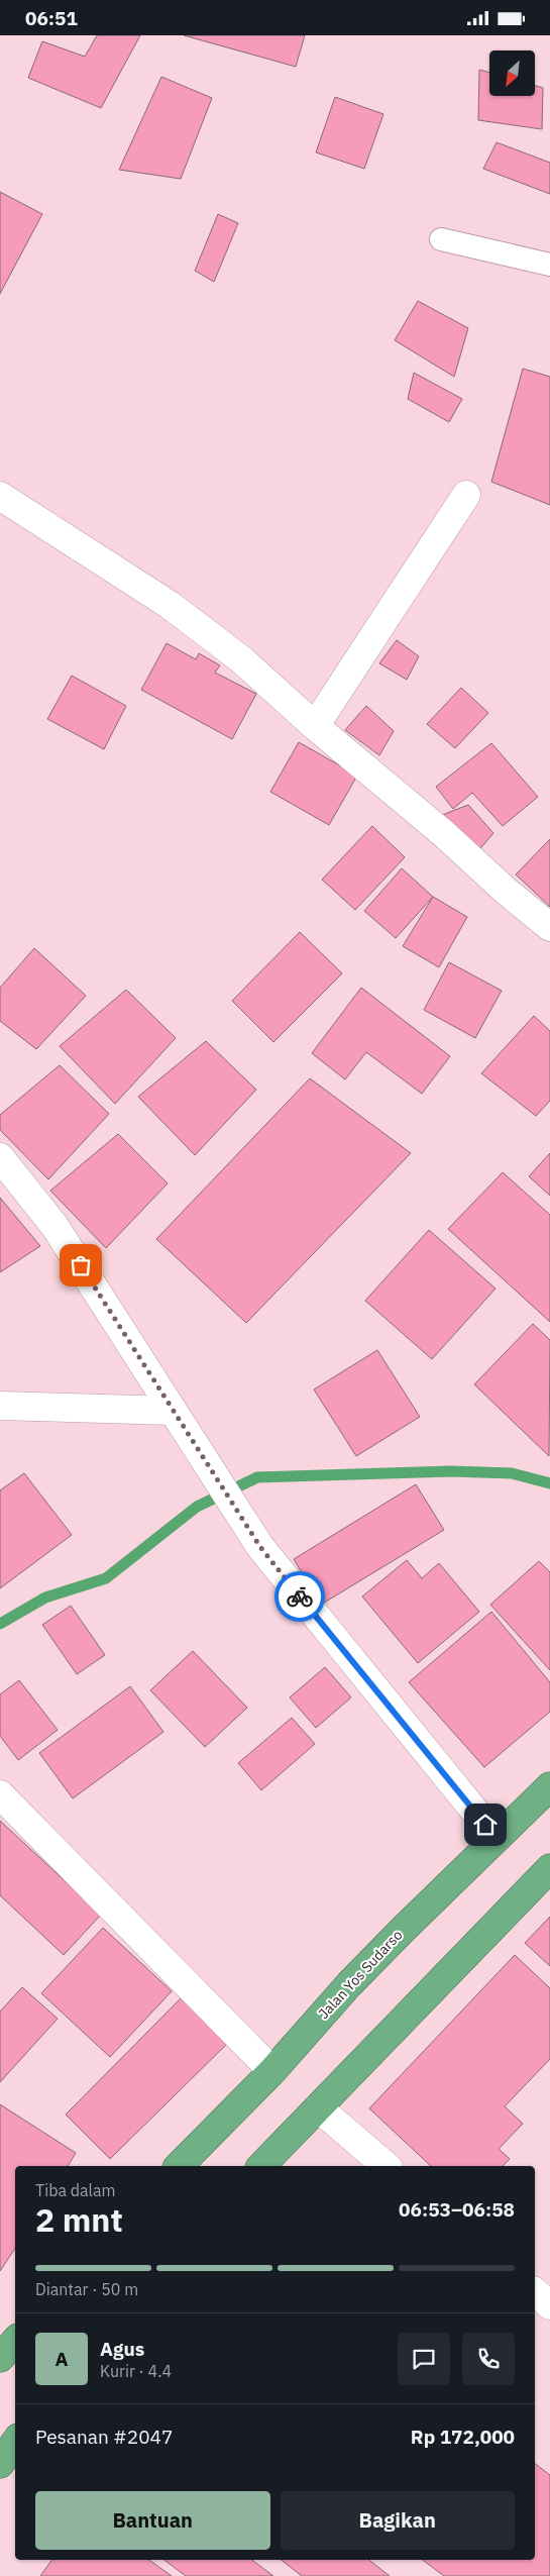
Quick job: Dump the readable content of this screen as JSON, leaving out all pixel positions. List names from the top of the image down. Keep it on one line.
{"streets":{"highway":["Jalan Yos Sudarso"]},"north":"bottom left","page":{"status":"06:51","heading":["2 mnt","Tiba dalam","06:53–06:58"],"panel":["Agus","Kurir · 4.4","Pesanan #2047","Rp 172,000"],"bar":"Diantar · 50 m","round":"A","buttons":["Bantuan","Bagikan"]}}
